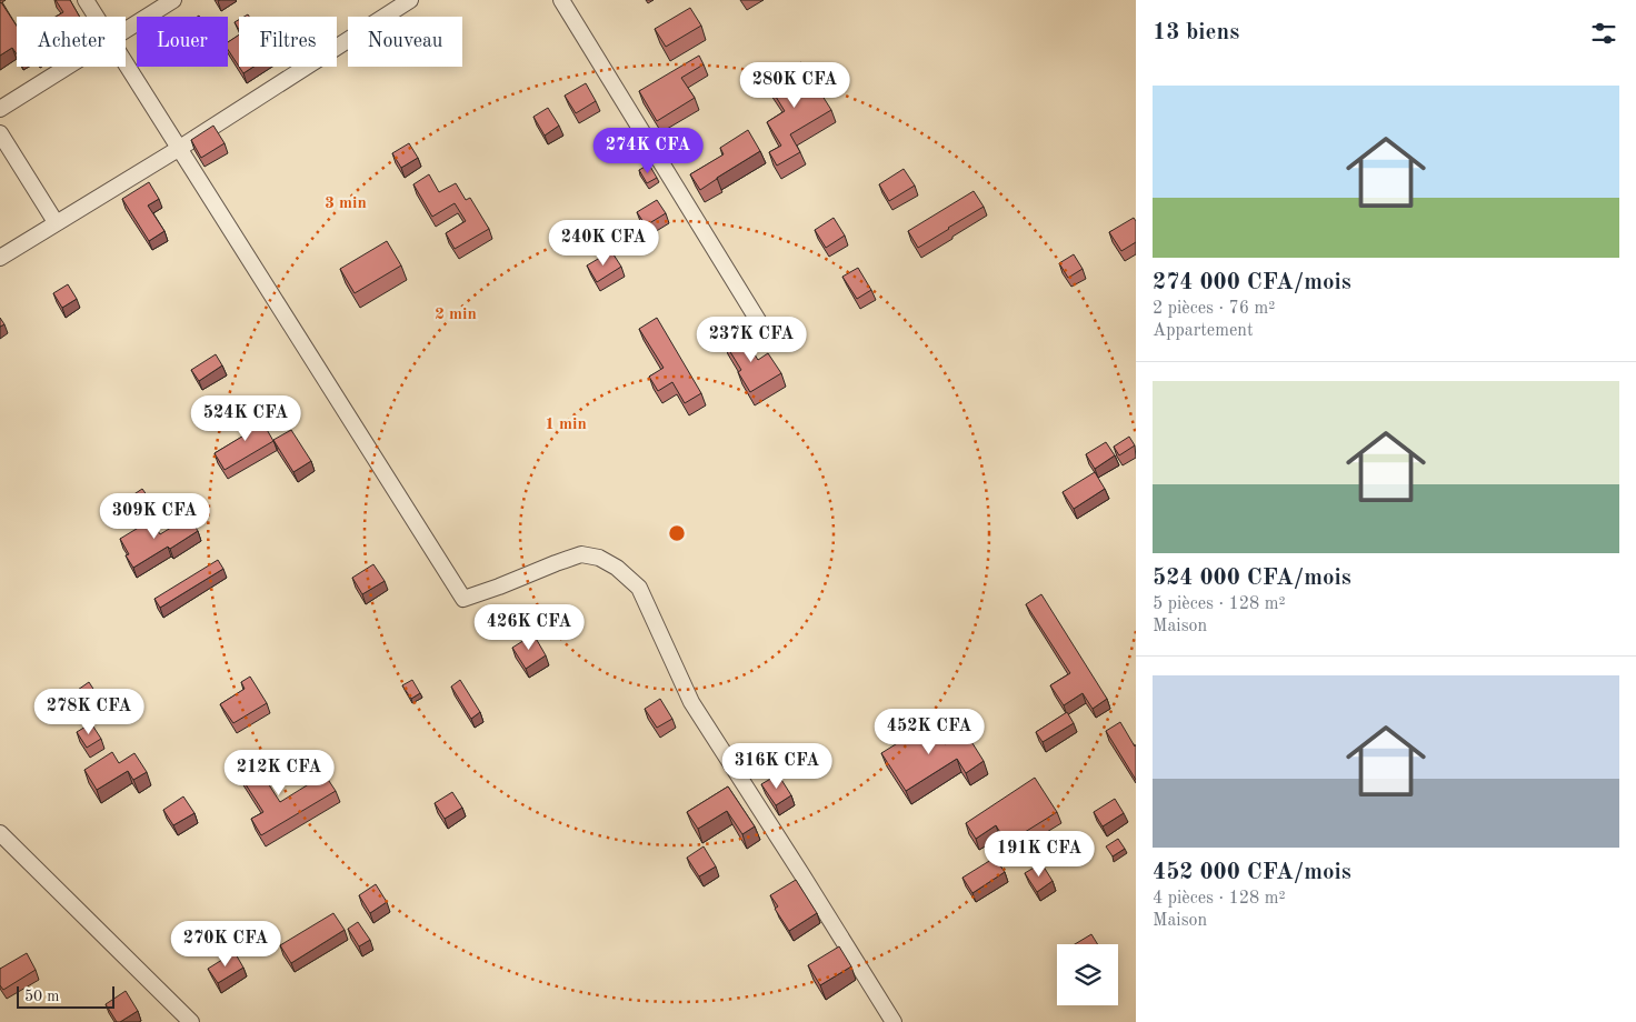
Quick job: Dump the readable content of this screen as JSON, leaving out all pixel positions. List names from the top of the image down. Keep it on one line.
{"scale_bar":"50 m","page":{"heading":"13 biens","chip":["Acheter","Louer","Filtres","Nouveau"],"price":["280K CFA","274K CFA","240K CFA","237K CFA","524K CFA","309K CFA","426K CFA","278K CFA","452K CFA","316K CFA","212K CFA","191K CFA","270K CFA"],"list":[{"name":"274 000 CFA/mois","note":"2 pièces · 76 m² · Appartement"},{"name":"524 000 CFA/mois","note":"5 pièces · 128 m² · Maison"},{"name":"452 000 CFA/mois","note":"4 pièces · 128 m² · Maison"}],"scale":"50 m"},"rings":["3 min","2 min","1 min"]}
